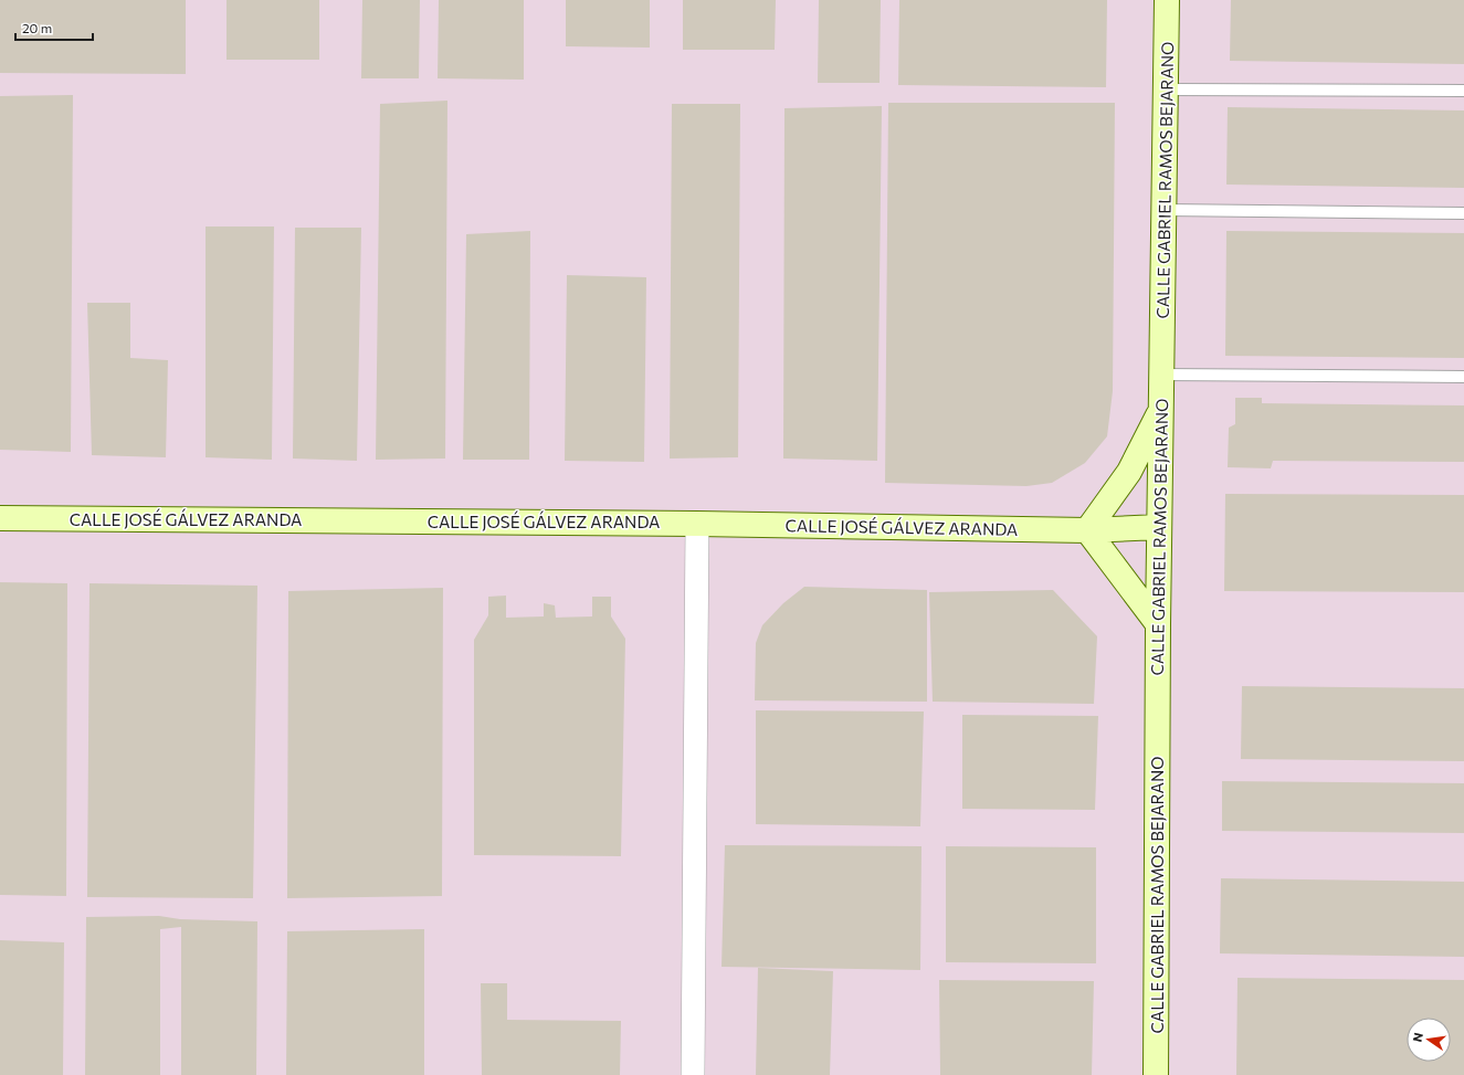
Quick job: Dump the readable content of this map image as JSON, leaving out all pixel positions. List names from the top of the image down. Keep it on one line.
{"streets":{"street":["CALLE GABRIEL RAMOS BEJARANO","CALLE JOSÉ GÁLVEZ ARANDA"]},"crossings":[["CALLE GABRIEL RAMOS BEJARANO","CALLE JOSÉ GÁLVEZ ARANDA"]],"scale_bar":"20 m","north":"left"}
